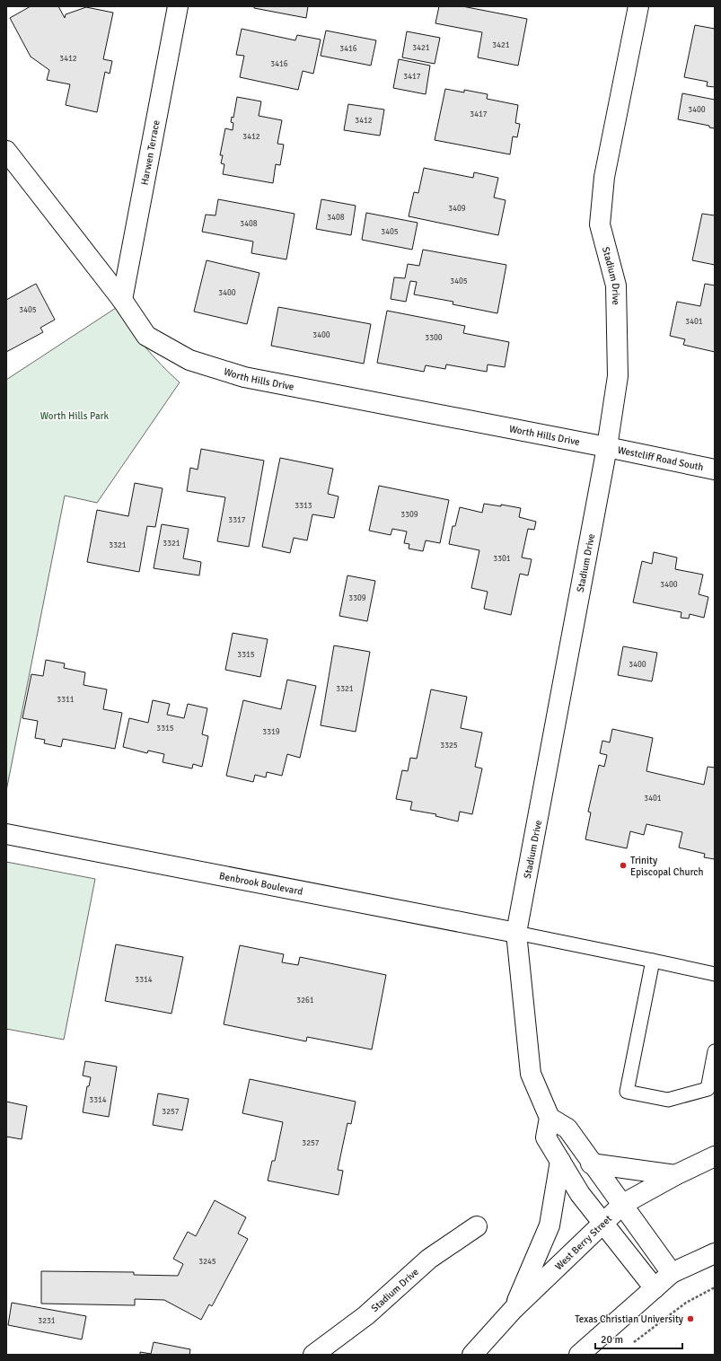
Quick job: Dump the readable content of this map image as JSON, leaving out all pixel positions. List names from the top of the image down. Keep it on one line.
{"streets":{"street":["Harwen Terrace","Stadium Drive","Worth Hills Drive","Westcliff Road South","Benbrook Boulevard","West Berry Street"]},"crossings":[["Harwen Terrace","Worth Hills Drive"],["Stadium Drive","Worth Hills Drive"],["Stadium Drive","Westcliff Road South"],["Stadium Drive","Benbrook Boulevard"],["Worth Hills Drive","Westcliff Road South"]],"parks":["Worth Hills Park"],"places":["Trinity Episcopal Church","Texas Christian University"],"house_numbers":["3421","3421","3416","3412","3416","3417","3400","3417","3412","3412","3409","3408","3408","3405","3405","3400","3405","3401","3400","3300","3313","3309","3317","3321","3321","3301","3400","3309","3315","3400","3321","3311","3315","3319","3325","3401","3314","3261","3314","3257","3257","3245","3231"],"scale_bar":"20 m"}
